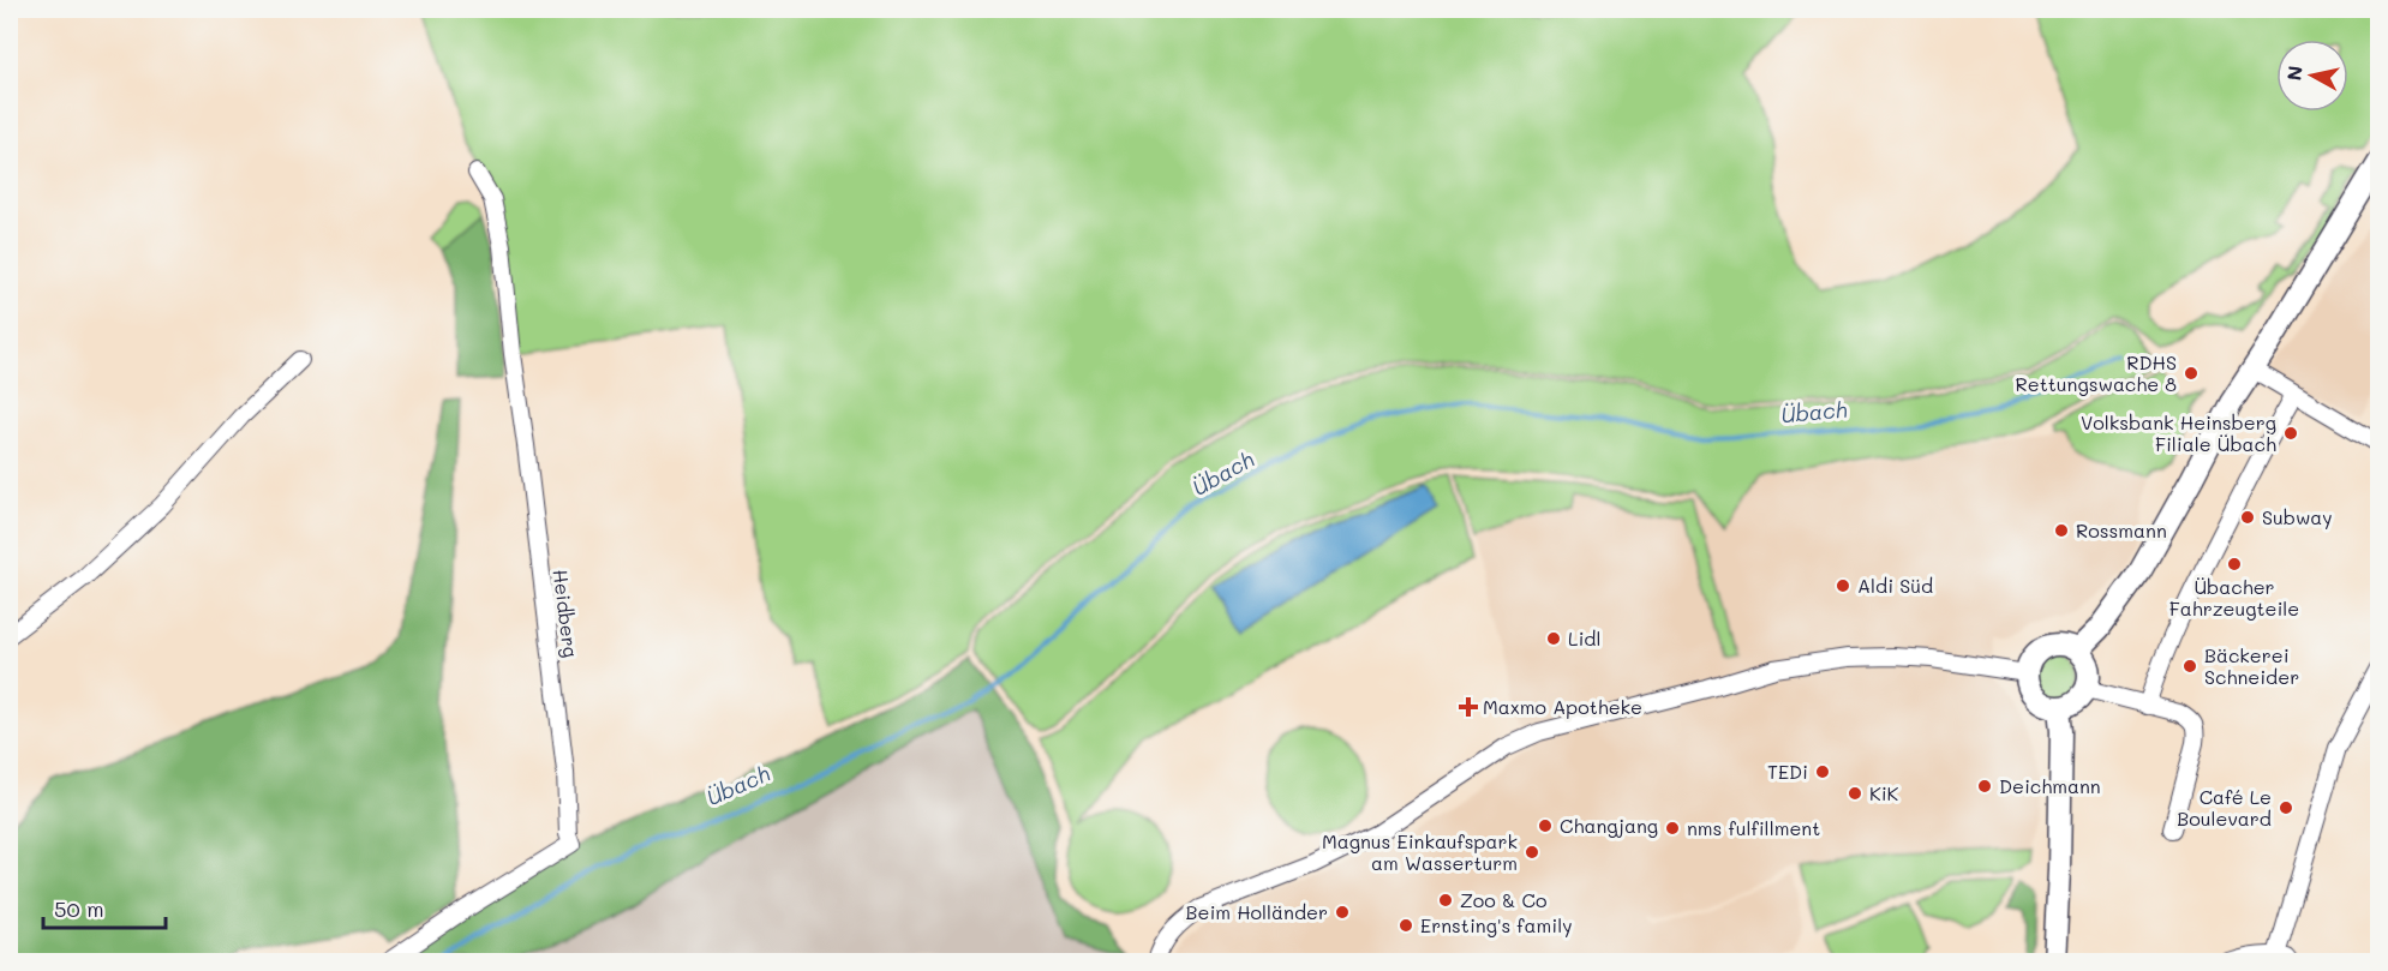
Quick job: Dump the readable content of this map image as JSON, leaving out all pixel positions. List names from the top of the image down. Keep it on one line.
{"streets":{"street":["Heidberg"]},"water":["Übach"],"places":{"other":["RDHS Rettungswache 8","Volksbank Heinsberg Filiale Übach","Subway","Rossmann","Übacher Fahrzeugteile","Aldi Süd","Lidl","Bäckerei Schneider","TEDi","Deichmann","KiK","Café Le Boulevard","Changjang","nms fulfillment","Magnus Einkaufspark am Wasserturm","Zoo & Co","Beim Holländer","Ernsting's family"],"health":["Maxmo Apotheke"]},"scale_bar":"50 m","north":"left"}
